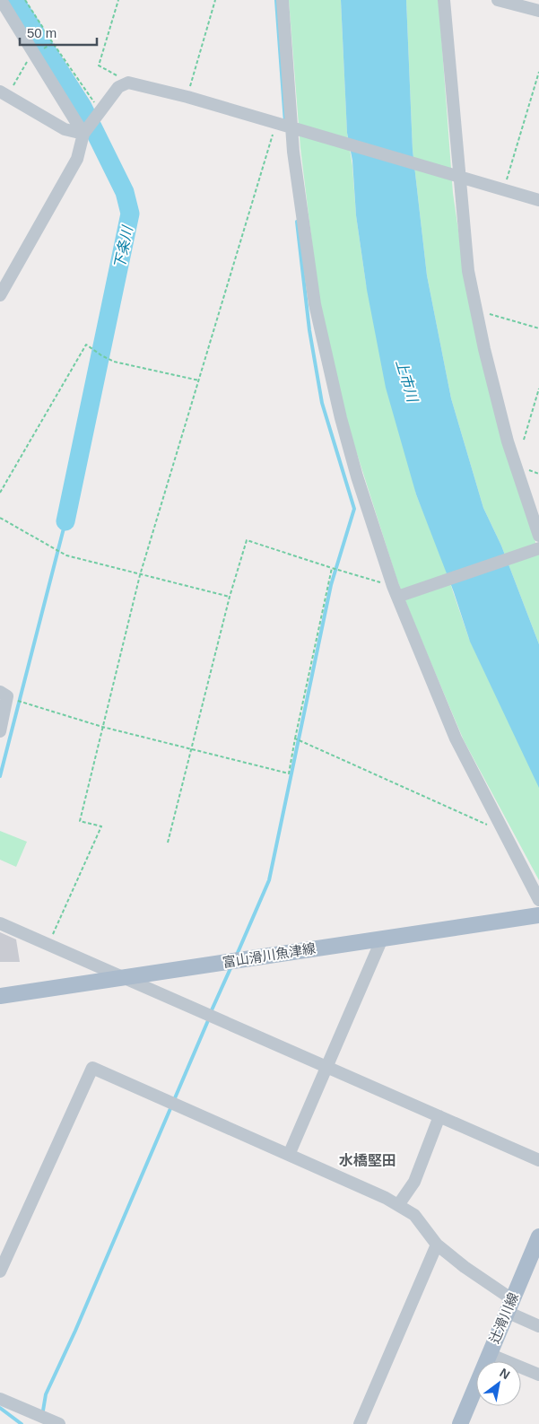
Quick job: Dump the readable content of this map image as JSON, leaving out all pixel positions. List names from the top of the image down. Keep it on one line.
{"streets":{"main road":["富山滑川魚津線","辻滑川線"]},"districts":["水橋堅田"],"water":["下条川","上市川"],"scale_bar":"50 m","north":"top right"}
